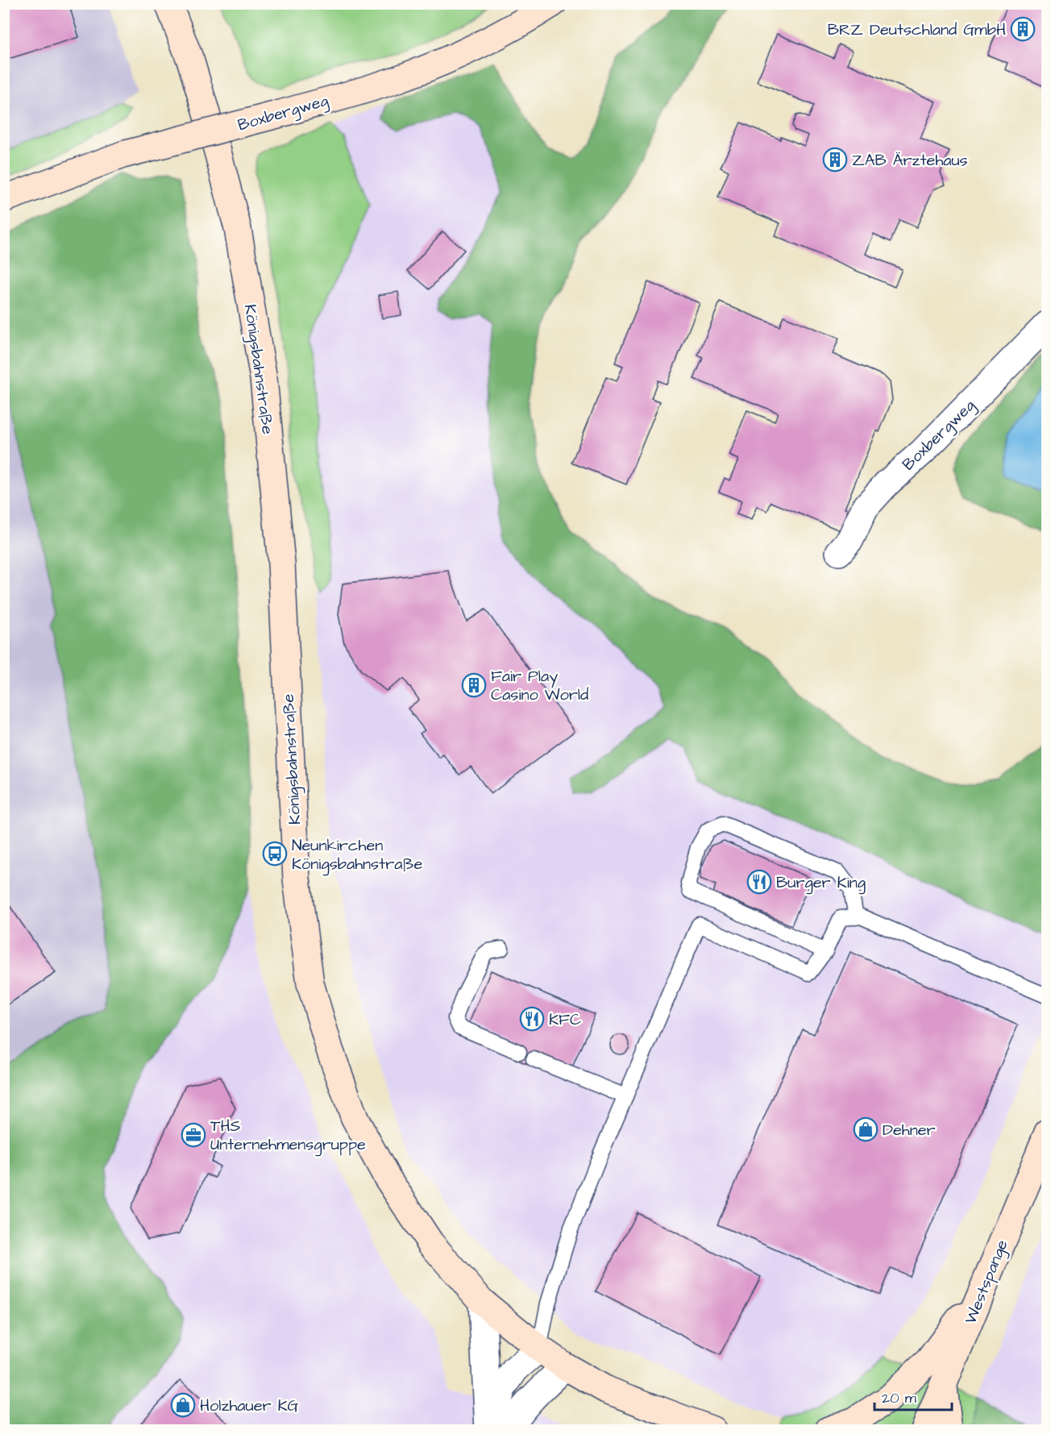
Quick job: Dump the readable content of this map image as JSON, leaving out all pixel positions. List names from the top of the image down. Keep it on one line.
{"streets":{"street":["Boxbergweg","Königsbahnstraße","Westspange"]},"places":{"building":["BRZ Deutschland GmbH","ZAB Ärztehaus","Fair Play Casino World"],"bus stop":["Neunkirchen Königsbahnstraße"],"restaurant":["Burger King","KFC"],"shop":["Dehner","Holzhauer KG"],"office":["THS Unternehmensgruppe"]},"scale_bar":"20 m"}
